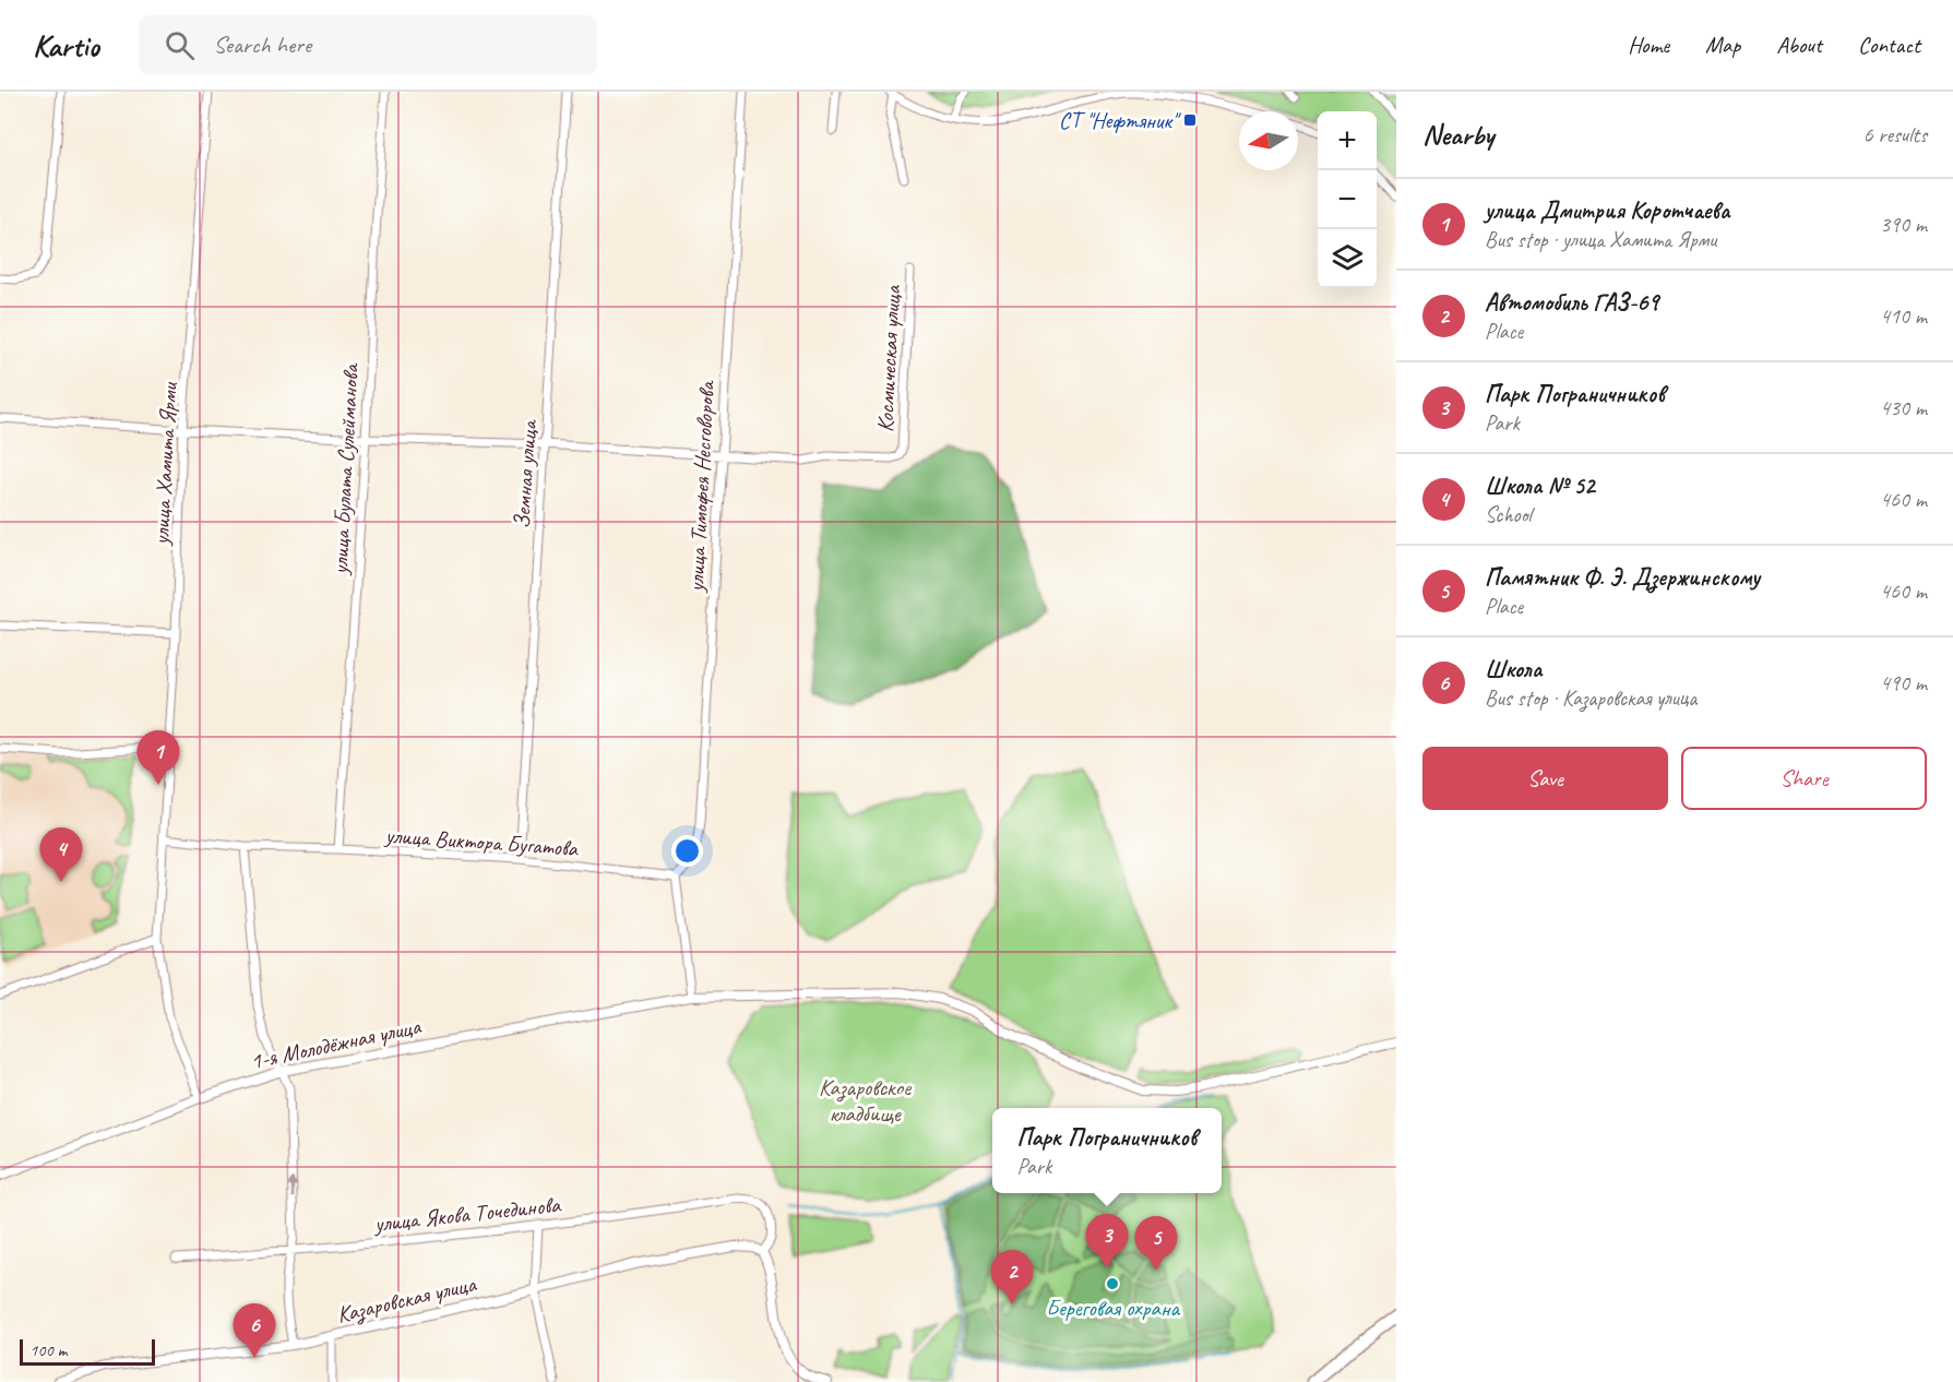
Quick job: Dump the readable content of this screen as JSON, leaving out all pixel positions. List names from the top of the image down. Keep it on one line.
{"streets":{"street":["Космическая улица","улица Хамита Ярми","улица Булата Сулейманова","Земная улица","улица Тимофея Несговорова","улица Виктора Бугатова","1-я Молодёжная улица","улица Якова Точединова","Казаровская улица"]},"crossings":[["Космическая улица","улица Тимофея Несговорова"],["улица Хамита Ярми","улица Виктора Бугатова"],["улица Хамита Ярми","1-я Молодёжная улица"],["улица Булата Сулейманова","улица Виктора Бугатова"],["Земная улица","улица Виктора Бугатова"],["улица Тимофея Несговорова","улица Виктора Бугатова"],["улица Якова Точединова","Казаровская улица"]],"parks":["Казаровское кладбище"],"places":{"transit":["СТ \"Нефтяник\""],"other":["Береговая охрана"]},"scale_bar":"100 m","north":"left","page":{"header":"Kartio","search":"Search here","nav":["Home","Map","About","Contact"],"heading":["Nearby","6 results"],"map_buttons":["+","−"],"list":[{"mark":"1","name":"улица Дмитрия Коротчаева","note":"Bus stop · улица Хамита Ярми","value":"390 m"},{"mark":"2","name":"Автомобиль ГАЗ-69","note":"Place","value":"410 m"},{"mark":"3","name":"Парк Пограничников","note":"Park","value":"430 m"},{"mark":"4","name":"Школа № 52","note":"School","value":"460 m"},{"mark":"5","name":"Памятник Ф. Э. Дзержинскому","note":"Place","value":"460 m"},{"mark":"6","name":"Школа","note":"Bus stop · Казаровская улица","value":"490 m"}],"buttons":["Save","Share"],"pins":["1","4","3","5","2","6"],"popup":["Парк Пограничников","Park"],"scale":"100 m"}}
